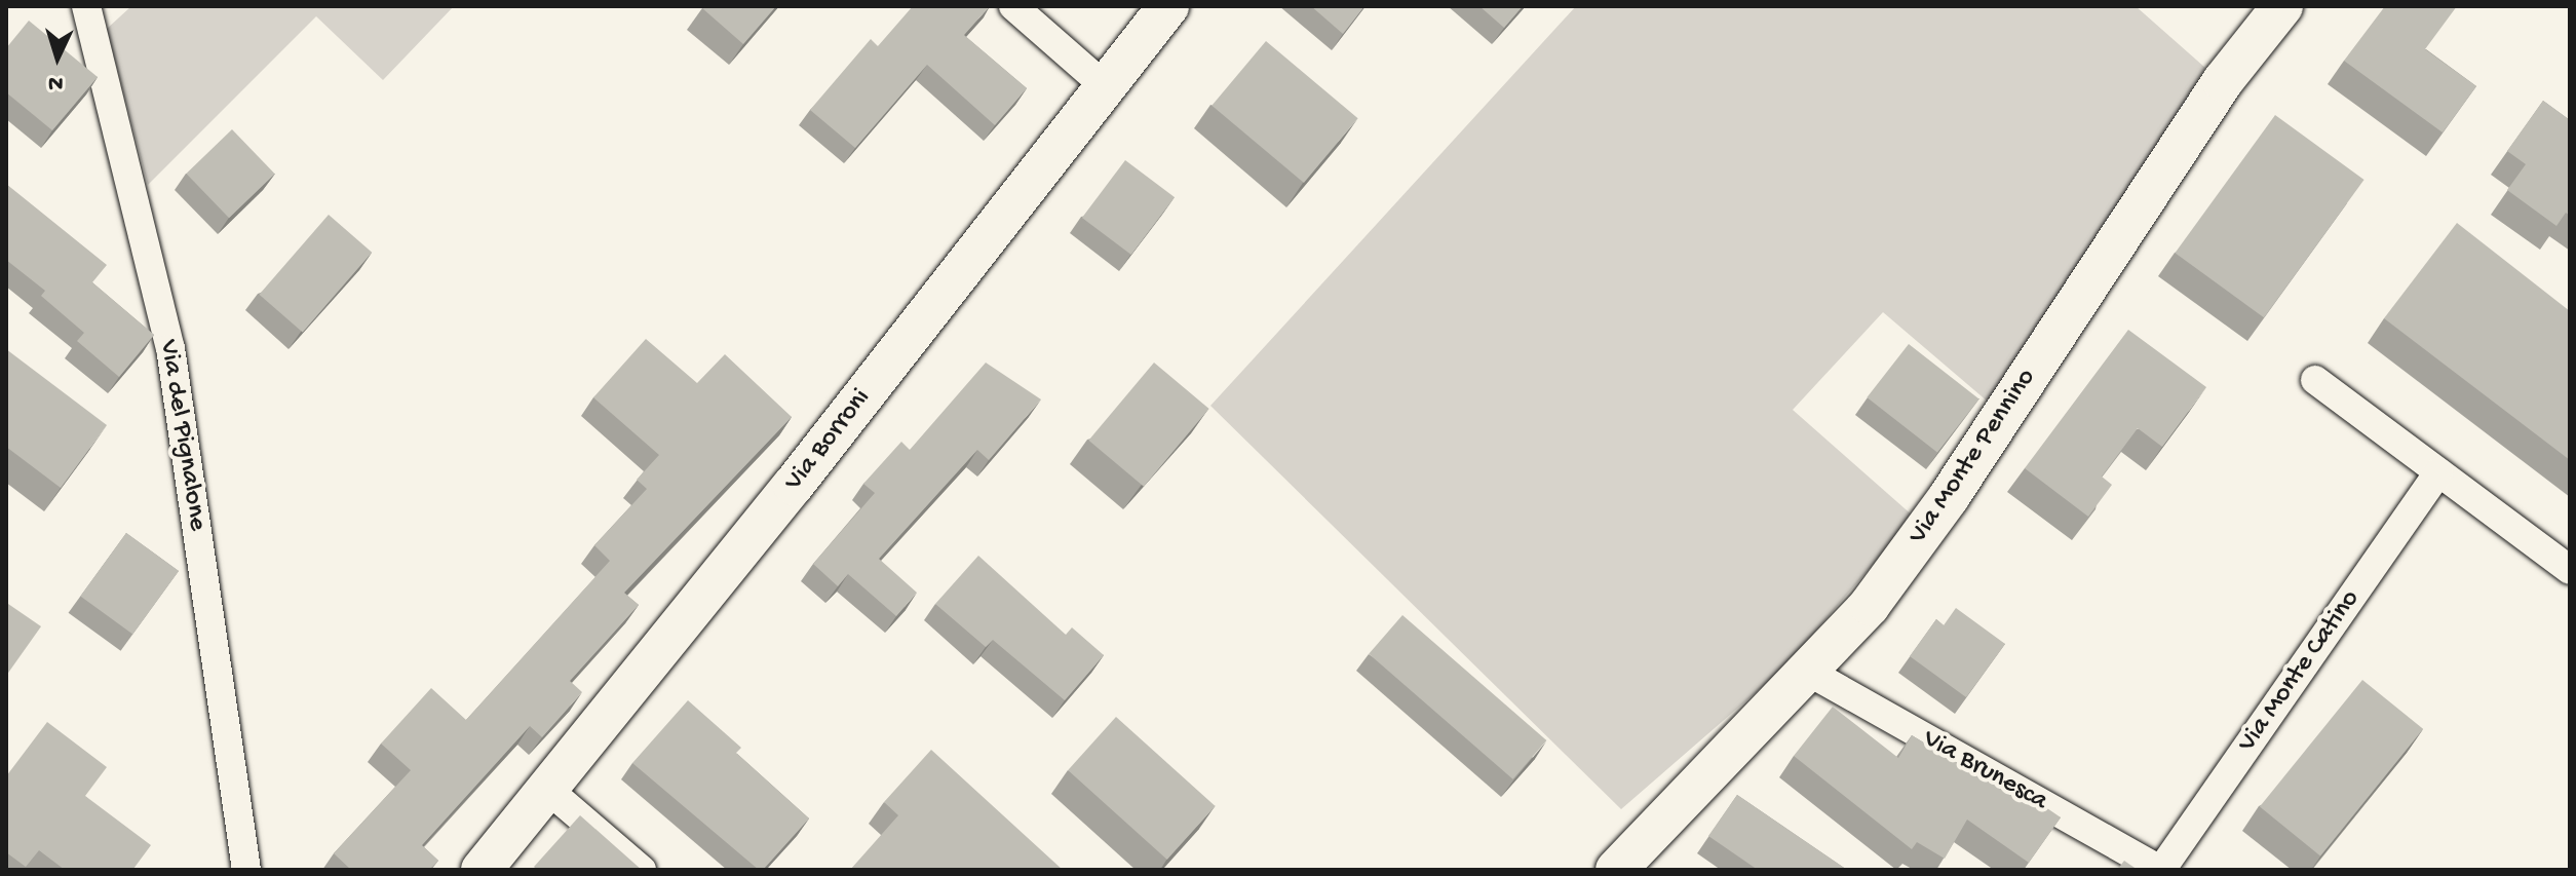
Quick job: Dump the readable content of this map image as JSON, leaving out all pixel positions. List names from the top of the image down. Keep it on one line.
{"streets":{"street":["Via del Pignalone","Via Borroni","Via Monte Pennino","Via Monte Catino","Via Brunesca"]},"crossings":[["Via Monte Pennino","Via Brunesca"],["Via Monte Catino","Via Brunesca"]],"north":"bottom"}
